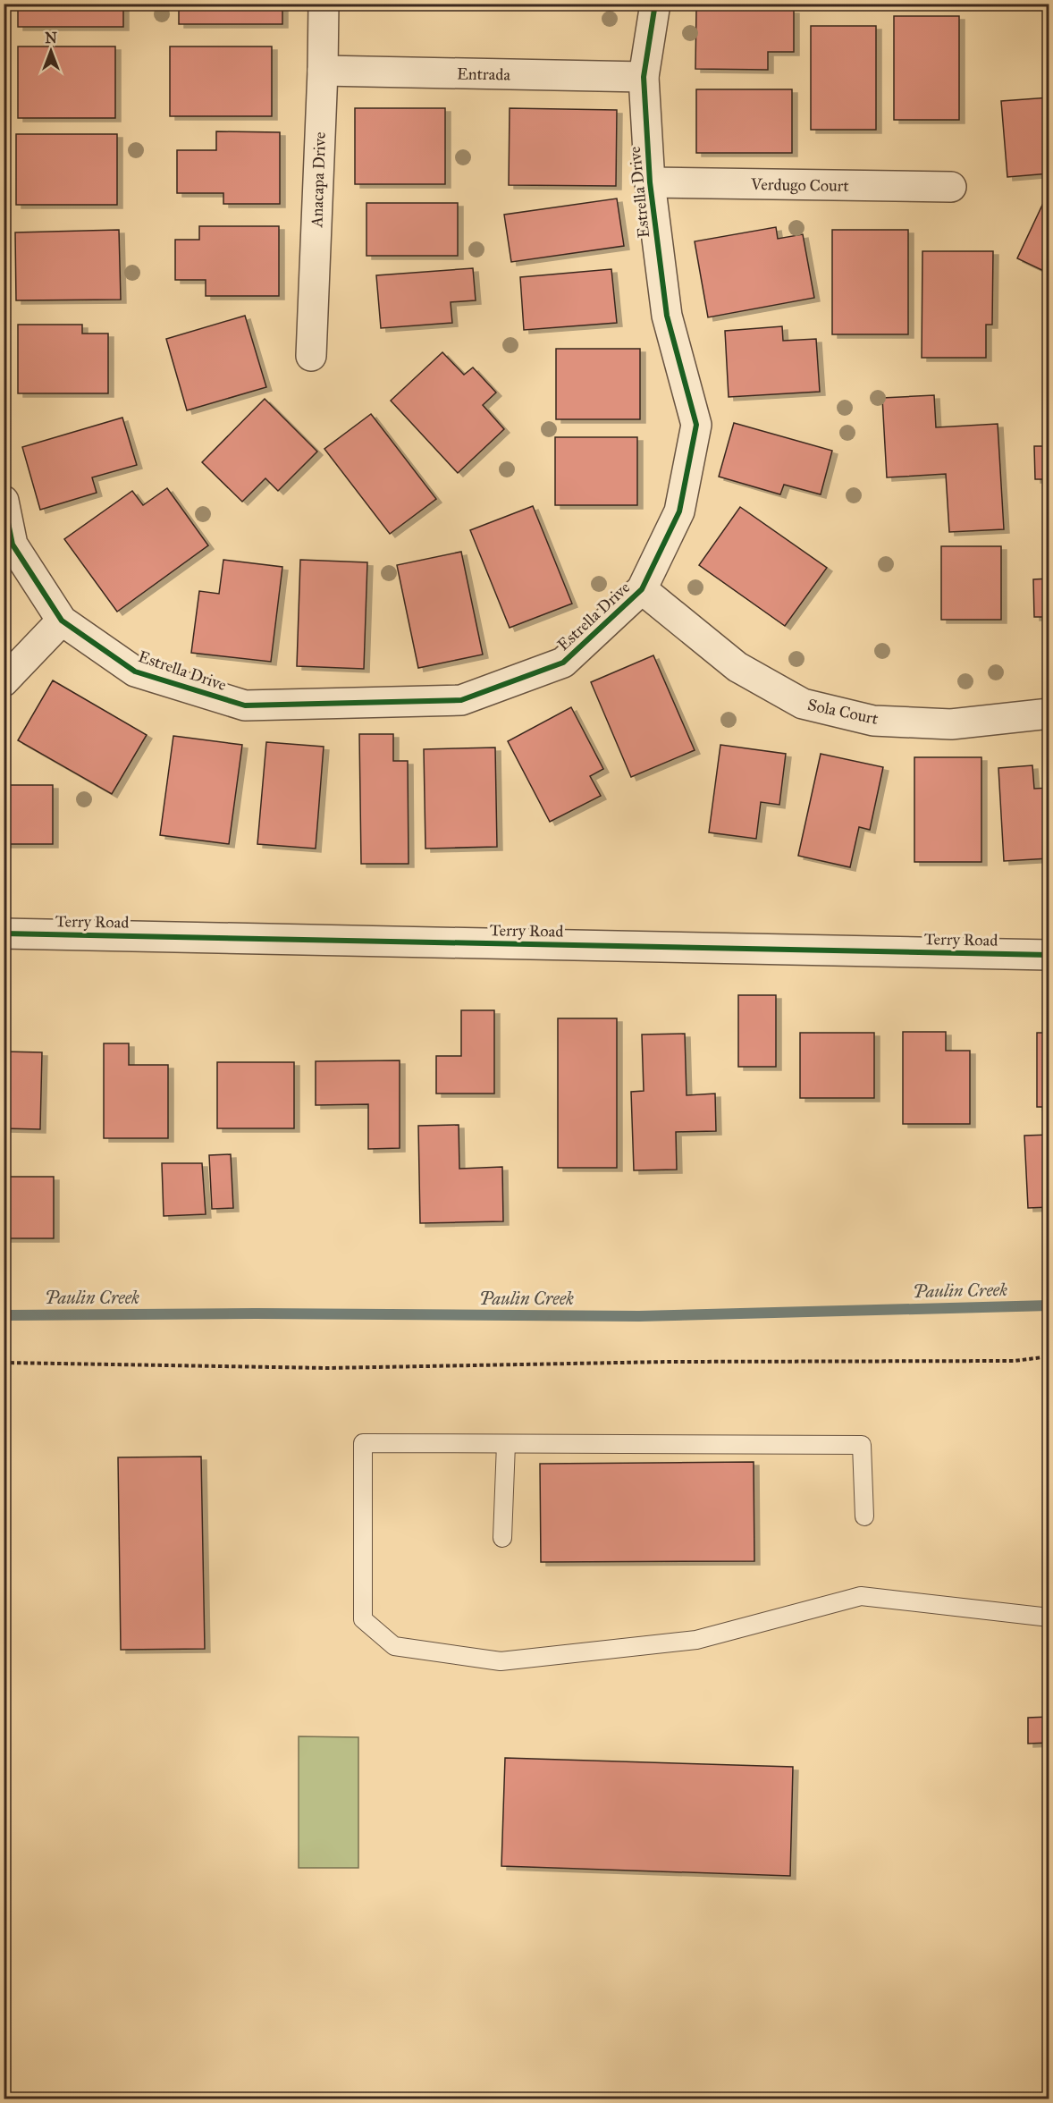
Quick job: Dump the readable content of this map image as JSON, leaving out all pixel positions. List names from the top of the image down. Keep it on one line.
{"streets":{"street":["Entrada","Anacapa Drive","Verdugo Court","Estrella Drive","Sola Court","Terry Road"]},"crossings":[["Entrada","Anacapa Drive"],["Entrada","Estrella Drive"],["Verdugo Court","Estrella Drive"],["Estrella Drive","Sola Court"]],"water":["Paulin Creek"],"north":"top"}
